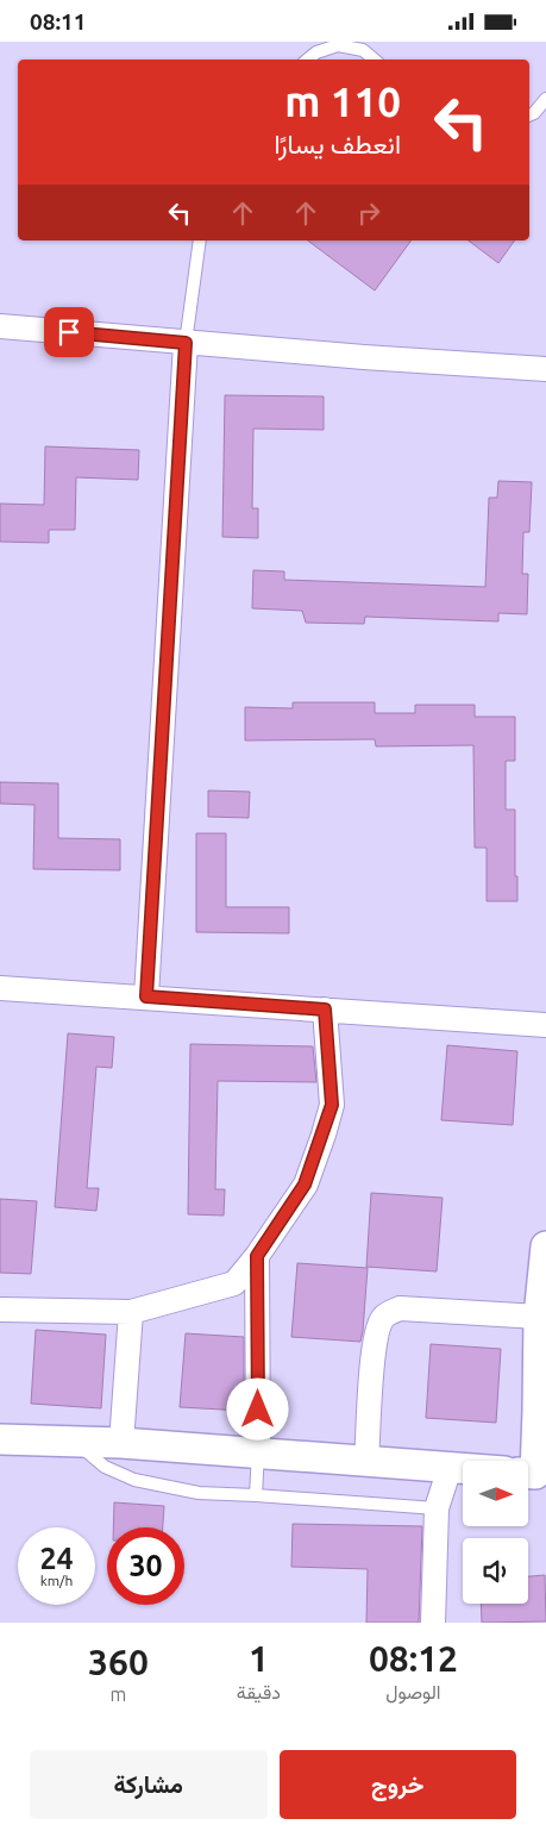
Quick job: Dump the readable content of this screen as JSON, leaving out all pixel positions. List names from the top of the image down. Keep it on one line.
{"north":"right","page":{"status":"08:11","turn":["110 m","انعطف يسارًا"],"speed":"24 km/h","limit":"30","eta":["08:12","الوصول","1","دقيقة","360","m"],"buttons":["خروج","مشاركة"]}}
